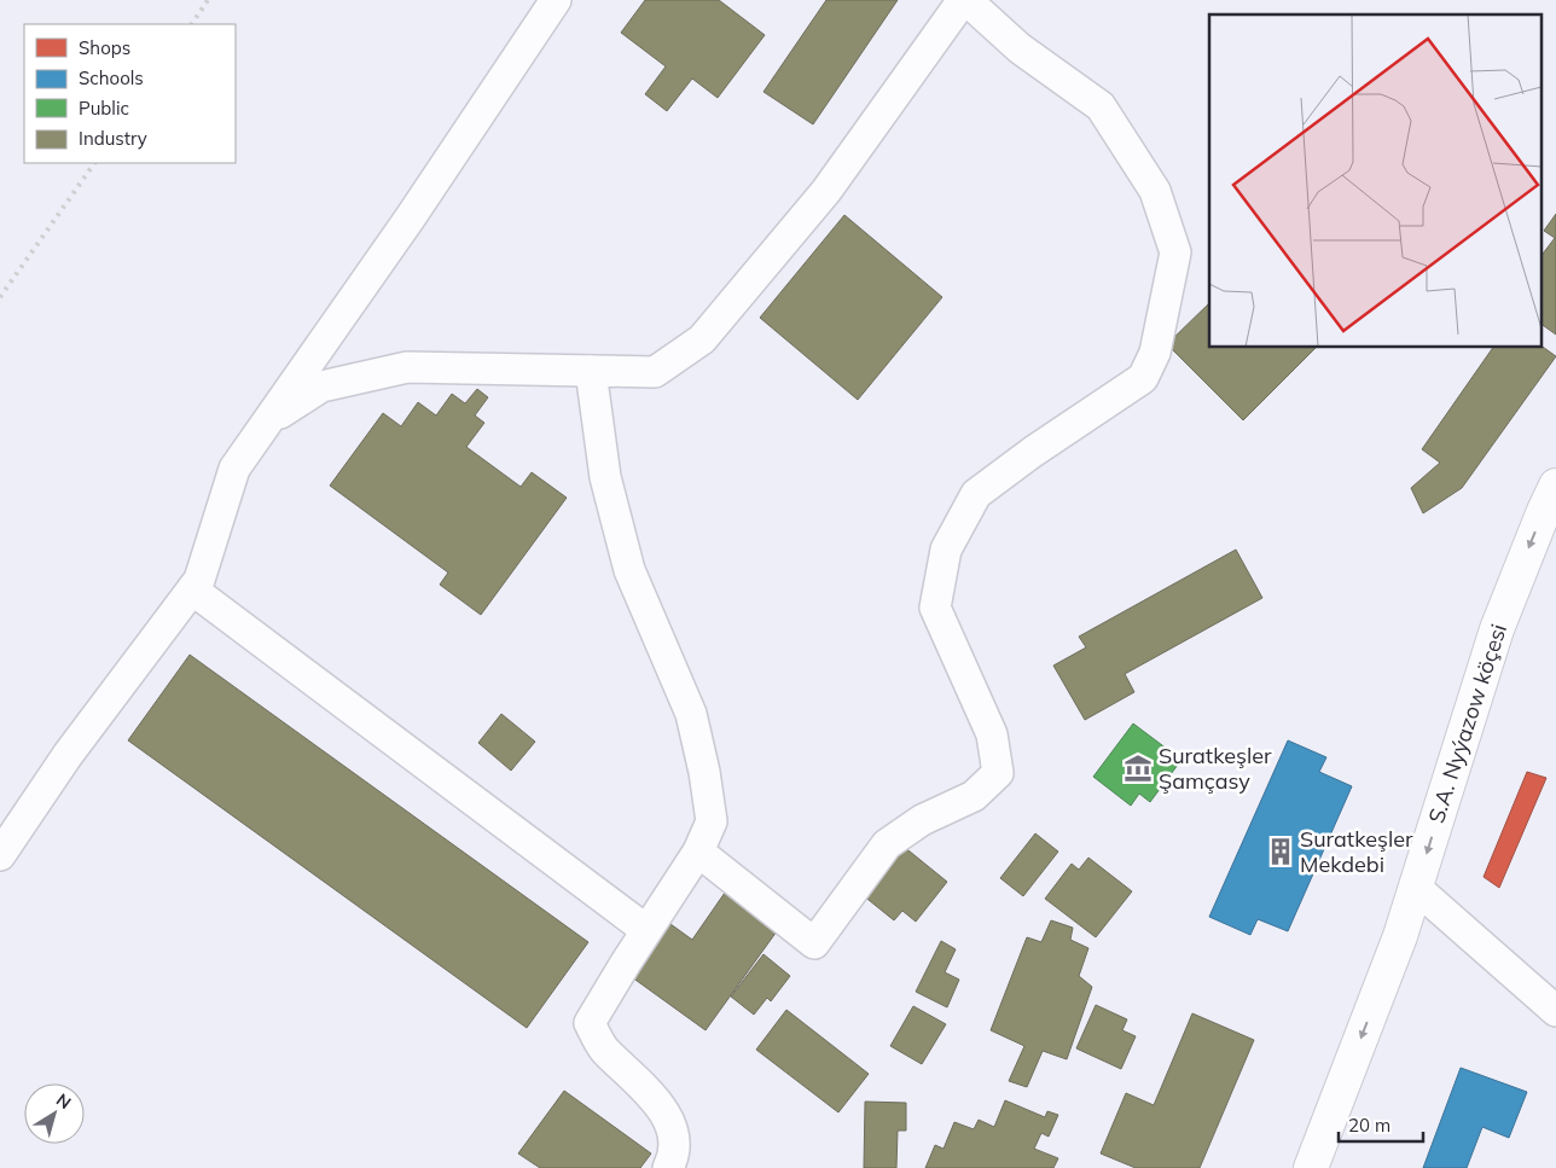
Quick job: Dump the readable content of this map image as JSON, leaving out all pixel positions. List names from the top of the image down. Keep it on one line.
{"streets":{"main road":["S.A. Nyýazow köçesi"]},"one_way":["S.A. Nyýazow köçesi"],"places":{"museum":["Suratkeşler Şamçasy"],"building":["Suratkeşler Mekdebi"]},"legend":["Shops","Schools","Public","Industry"],"scale_bar":"20 m","north":"top right"}
